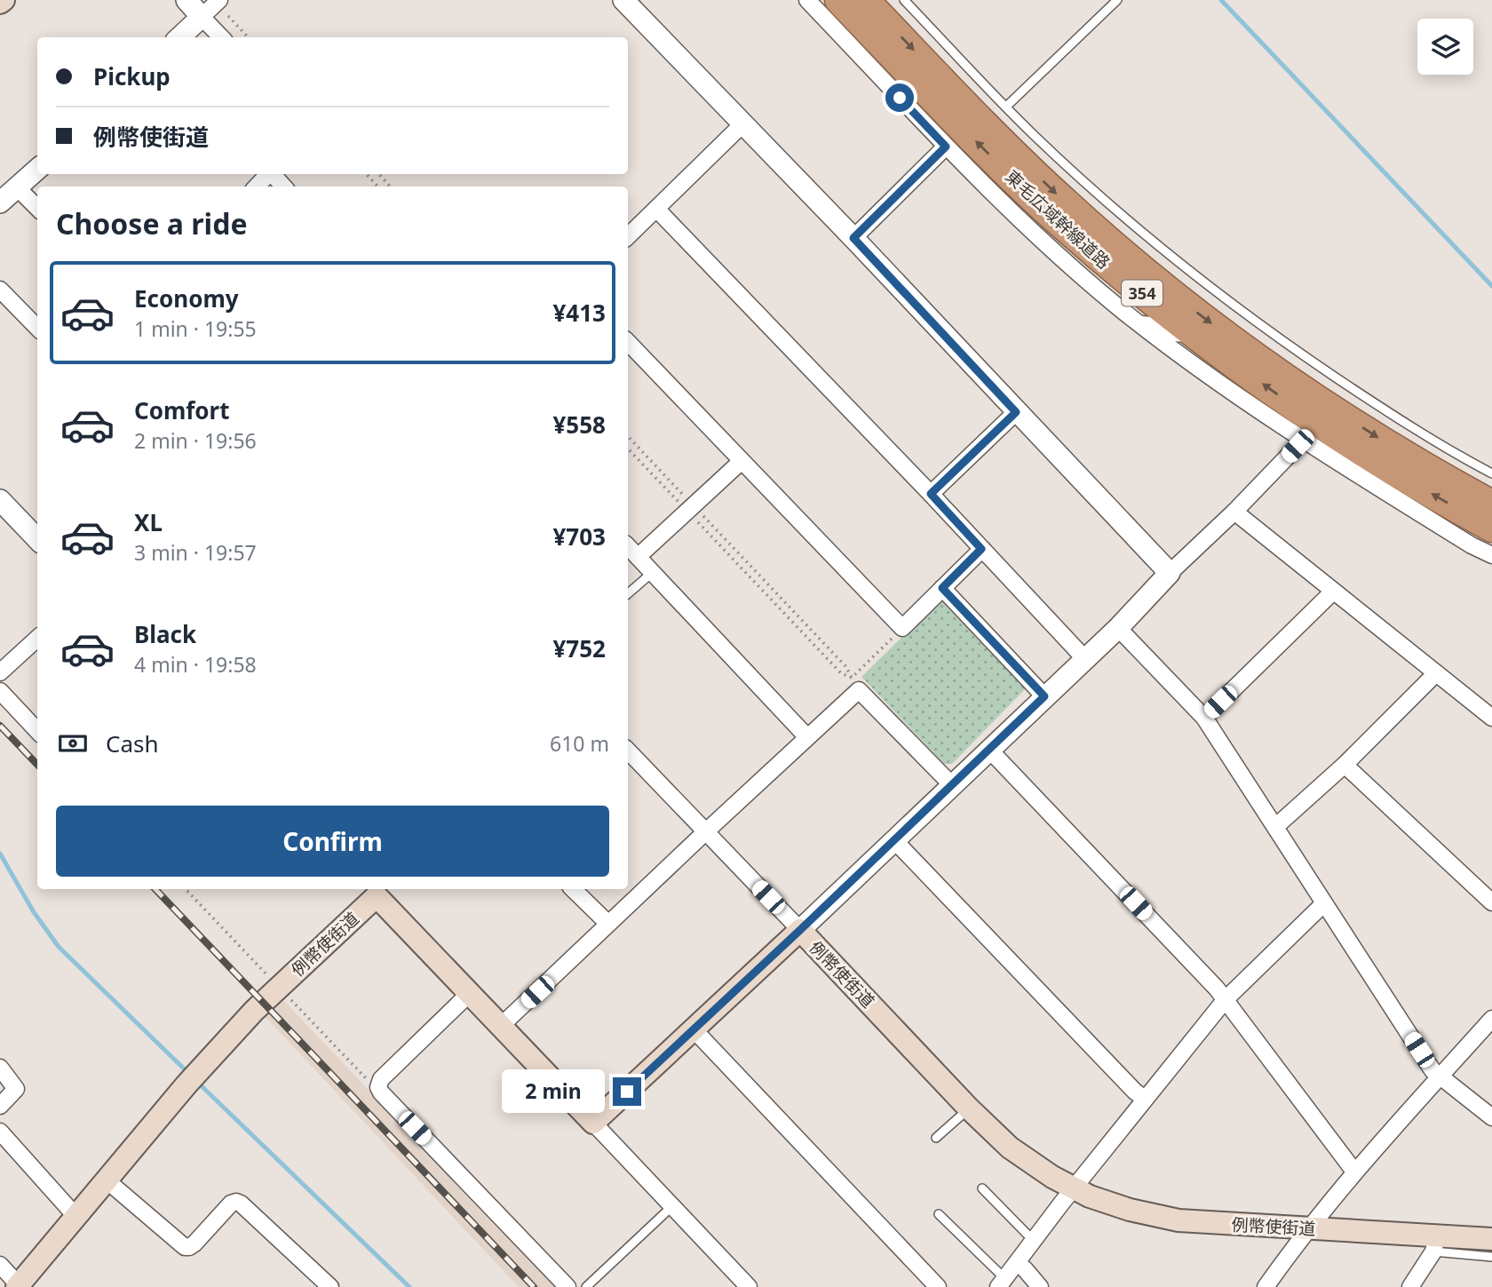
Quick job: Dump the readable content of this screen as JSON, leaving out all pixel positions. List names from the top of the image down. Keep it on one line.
{"streets":{"highway":["東毛広域幹線道路","354"],"main road":["例幣使街道"]},"page":{"banner":["Pickup","例幣使街道"],"heading":"Choose a ride","list":[{"name":"Economy","note":"1 min · 19:55","value":"¥413"},{"name":"Comfort","note":"2 min · 19:56","value":"¥558"},{"name":"XL","note":"3 min · 19:57","value":"¥703"},{"name":"Black","note":"4 min · 19:58","value":"¥752"}],"pay":["Cash","610 m"],"buttons":"Confirm","bubble":"2 min"}}
